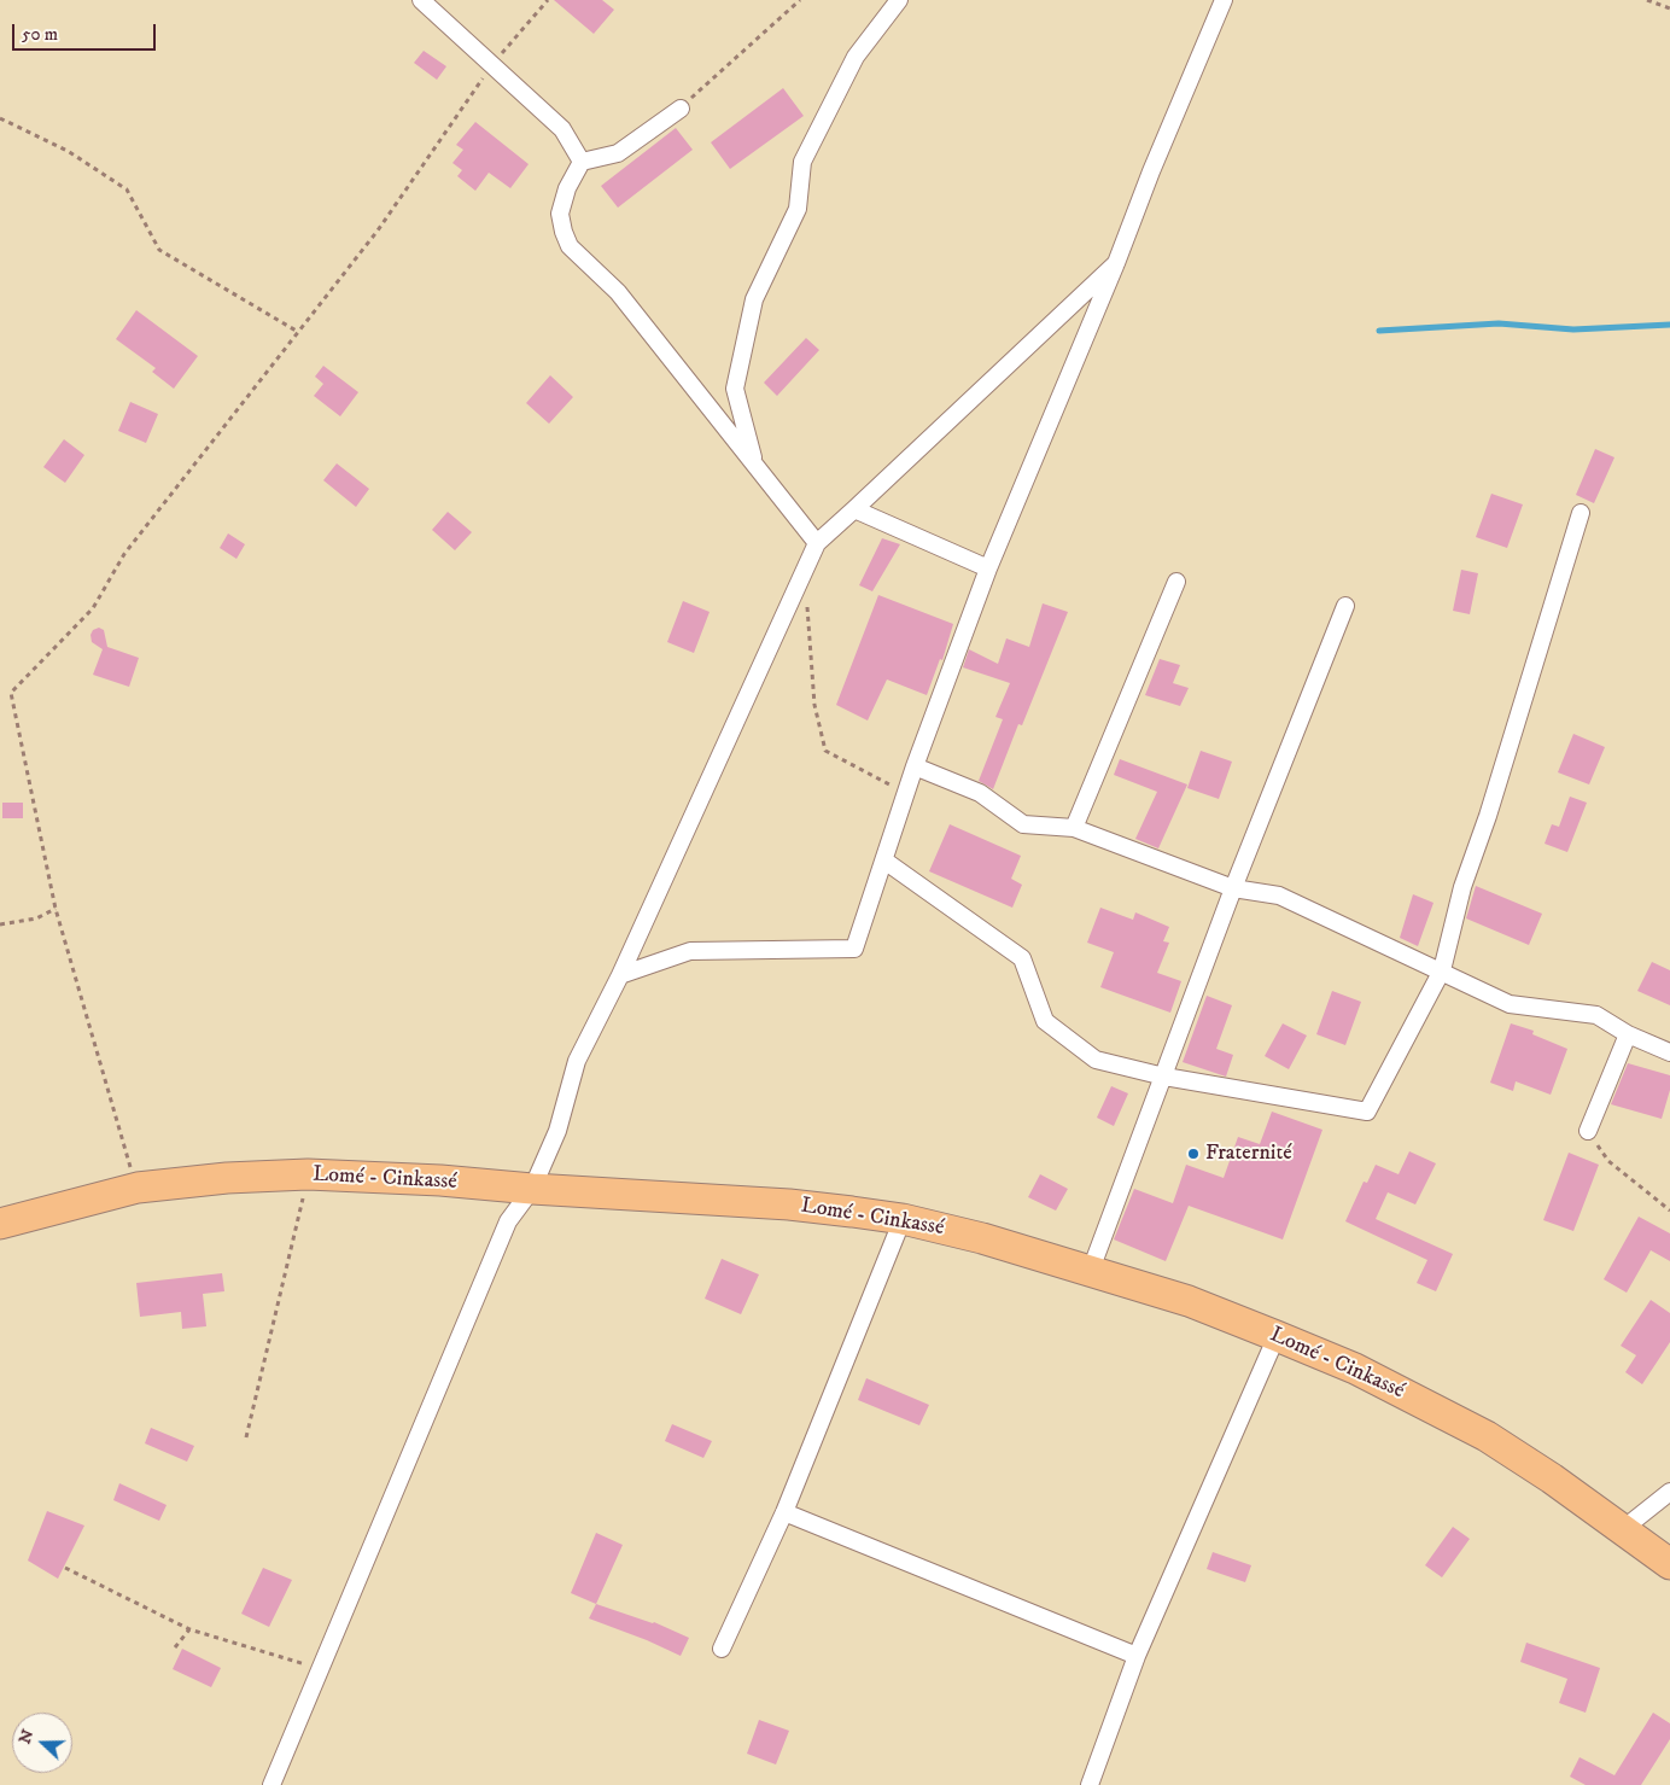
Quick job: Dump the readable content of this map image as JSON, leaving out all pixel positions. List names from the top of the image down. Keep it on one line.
{"streets":{"highway":["Lomé - Cinkassé"]},"places":["Fraternité"],"scale_bar":"50 m","north":"left"}
